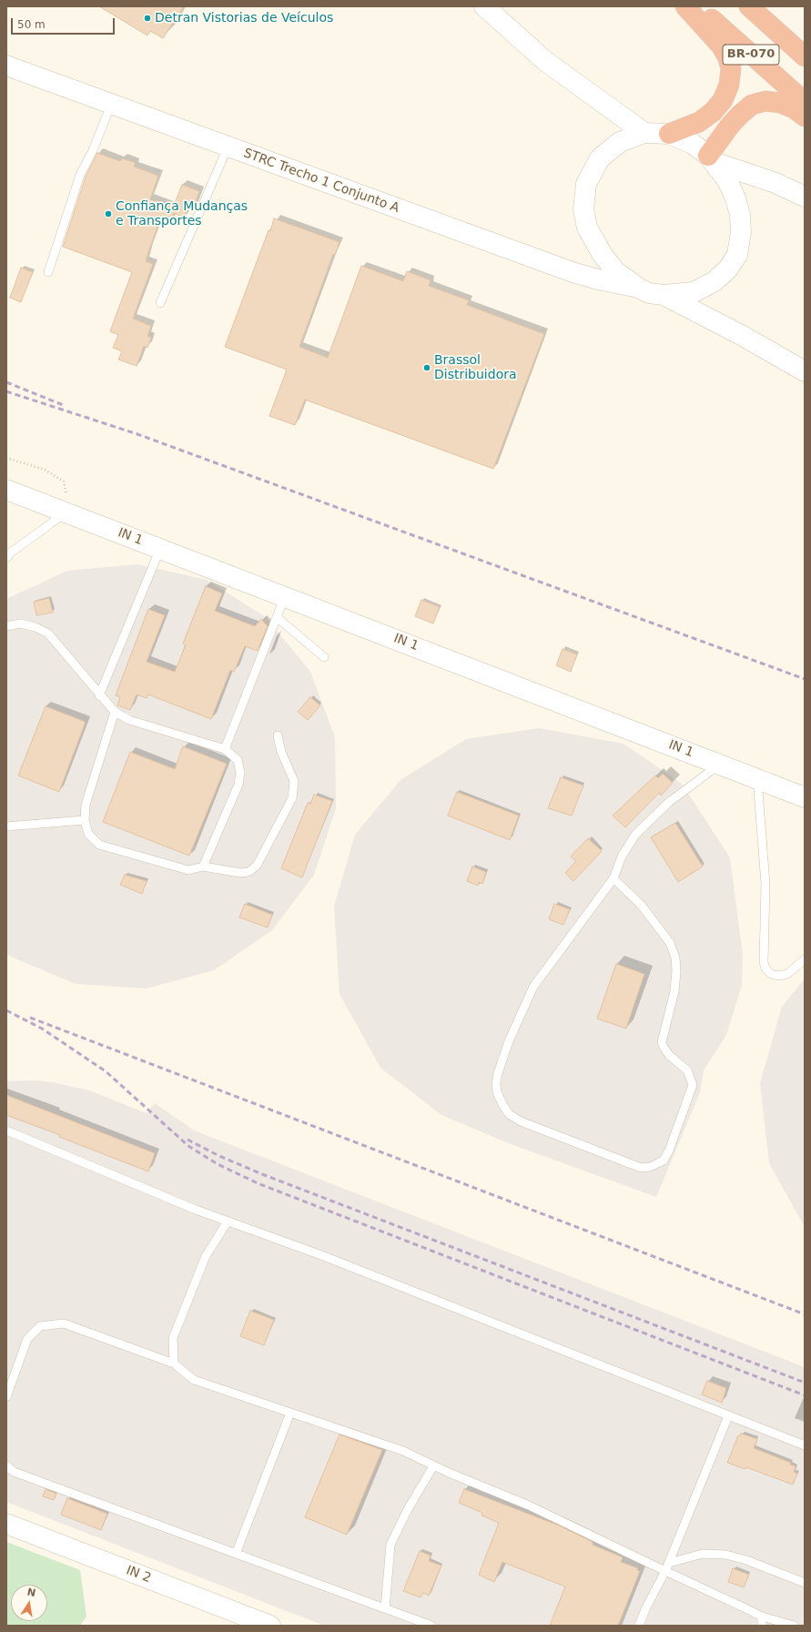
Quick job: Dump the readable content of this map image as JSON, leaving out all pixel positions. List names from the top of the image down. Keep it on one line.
{"streets":{"highway":["BR-070"],"main road":["STRC Trecho 1 Conjunto A","IN 1","IN 2"]},"places":["Detran Vistorias de Veículos","Confiança Mudanças e Transportes","Brassol Distribuidora"],"scale_bar":"50 m","north":"top"}
